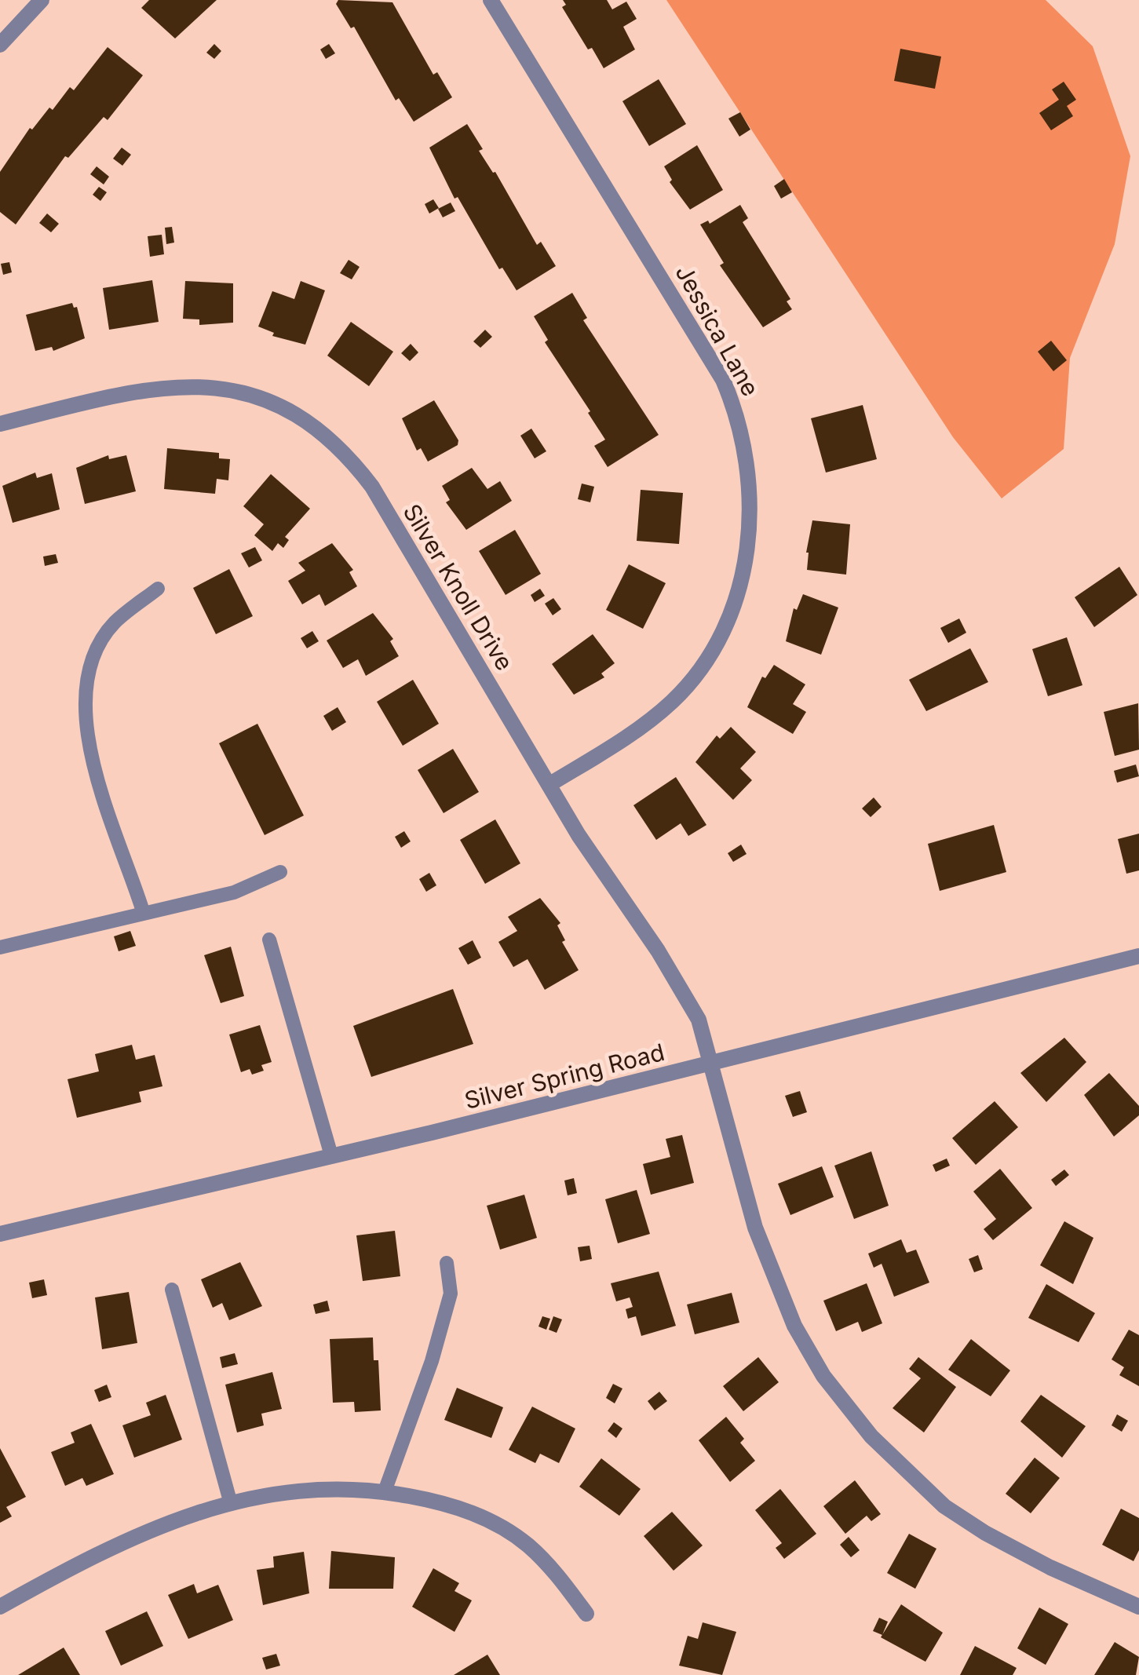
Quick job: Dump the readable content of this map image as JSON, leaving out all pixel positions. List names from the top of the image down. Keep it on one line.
{"streets":{"street":["Jessica Lane","Silver Knoll Drive","Silver Spring Road"]},"crossings":[["Jessica Lane","Silver Knoll Drive"],["Silver Knoll Drive","Silver Spring Road"]]}
